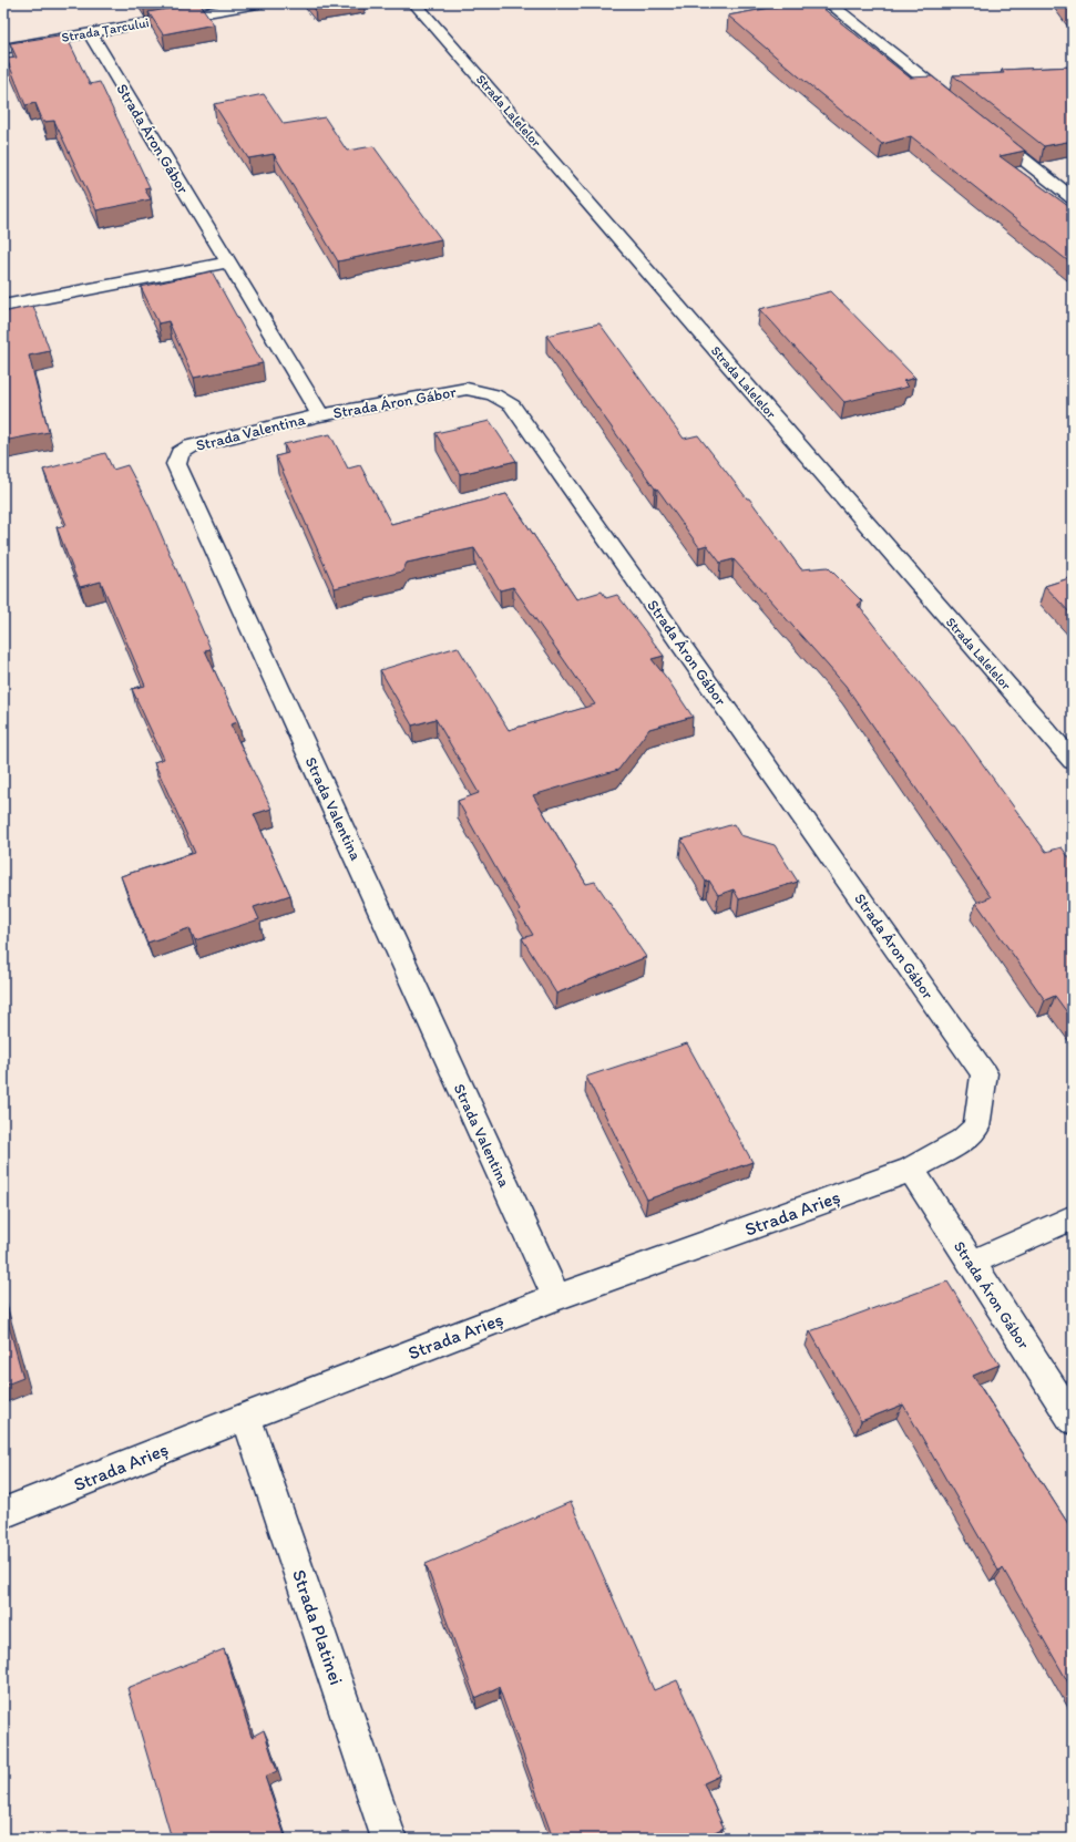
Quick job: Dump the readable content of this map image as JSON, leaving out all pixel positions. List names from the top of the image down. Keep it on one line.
{"streets":{"street":["Strada Țarcului","Strada Lalelelor","Strada Áron Gábor","Strada Valentina","Strada Arieș","Strada Platinei"]},"crossings":[["Strada Țarcului","Strada Áron Gábor"],["Strada Áron Gábor","Strada Valentina"],["Strada Áron Gábor","Strada Arieș"],["Strada Valentina","Strada Arieș"],["Strada Arieș","Strada Platinei"]]}
